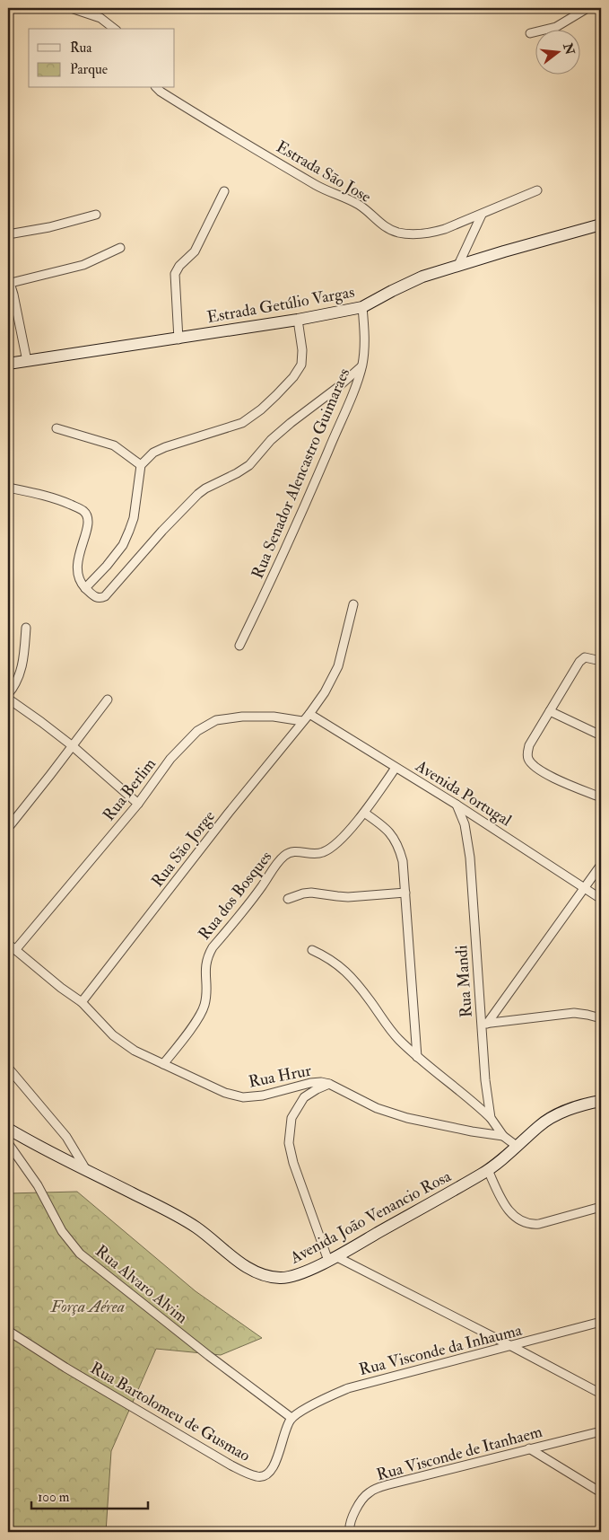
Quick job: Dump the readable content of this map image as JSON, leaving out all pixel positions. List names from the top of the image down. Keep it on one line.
{"streets":{"main road":["Estrada Getúlio Vargas","Avenida João Venancio Rosa"],"street":["Estrada Sāo Jose","Rua Senador Alencastro Guimaraes","Rua Berlim","Avenida Portugal","Rua São Jorge","Rua dos Bosques","Rua Mandi","Rua Hrur","Rua Alvaro Alvim","Rua Visconde da Inhauma","Rua Bartolomeu de Gusmao","Rua Visconde de Itanhaem"]},"crossings":[["Estrada Getúlio Vargas","Rua Senador Alencastro Guimaraes"],["Rua Berlim","Rua São Jorge"],["Rua Berlim","Rua Hrur"],["Avenida Portugal","Rua São Jorge"],["Avenida Portugal","Rua dos Bosques"],["Avenida Portugal","Rua Mandi"],["Rua São Jorge","Rua Hrur"],["Rua dos Bosques","Rua Hrur"],["Rua Mandi","Rua Hrur"],["Rua Mandi","Avenida João Venancio Rosa"],["Rua Alvaro Alvim","Rua Visconde da Inhauma"],["Rua Alvaro Alvim","Rua Bartolomeu de Gusmao"],["Rua Visconde da Inhauma","Rua Bartolomeu de Gusmao"]],"parks":["Força Aérea"],"legend":["Rua","Parque"],"scale_bar":"100 m","north":"right"}
